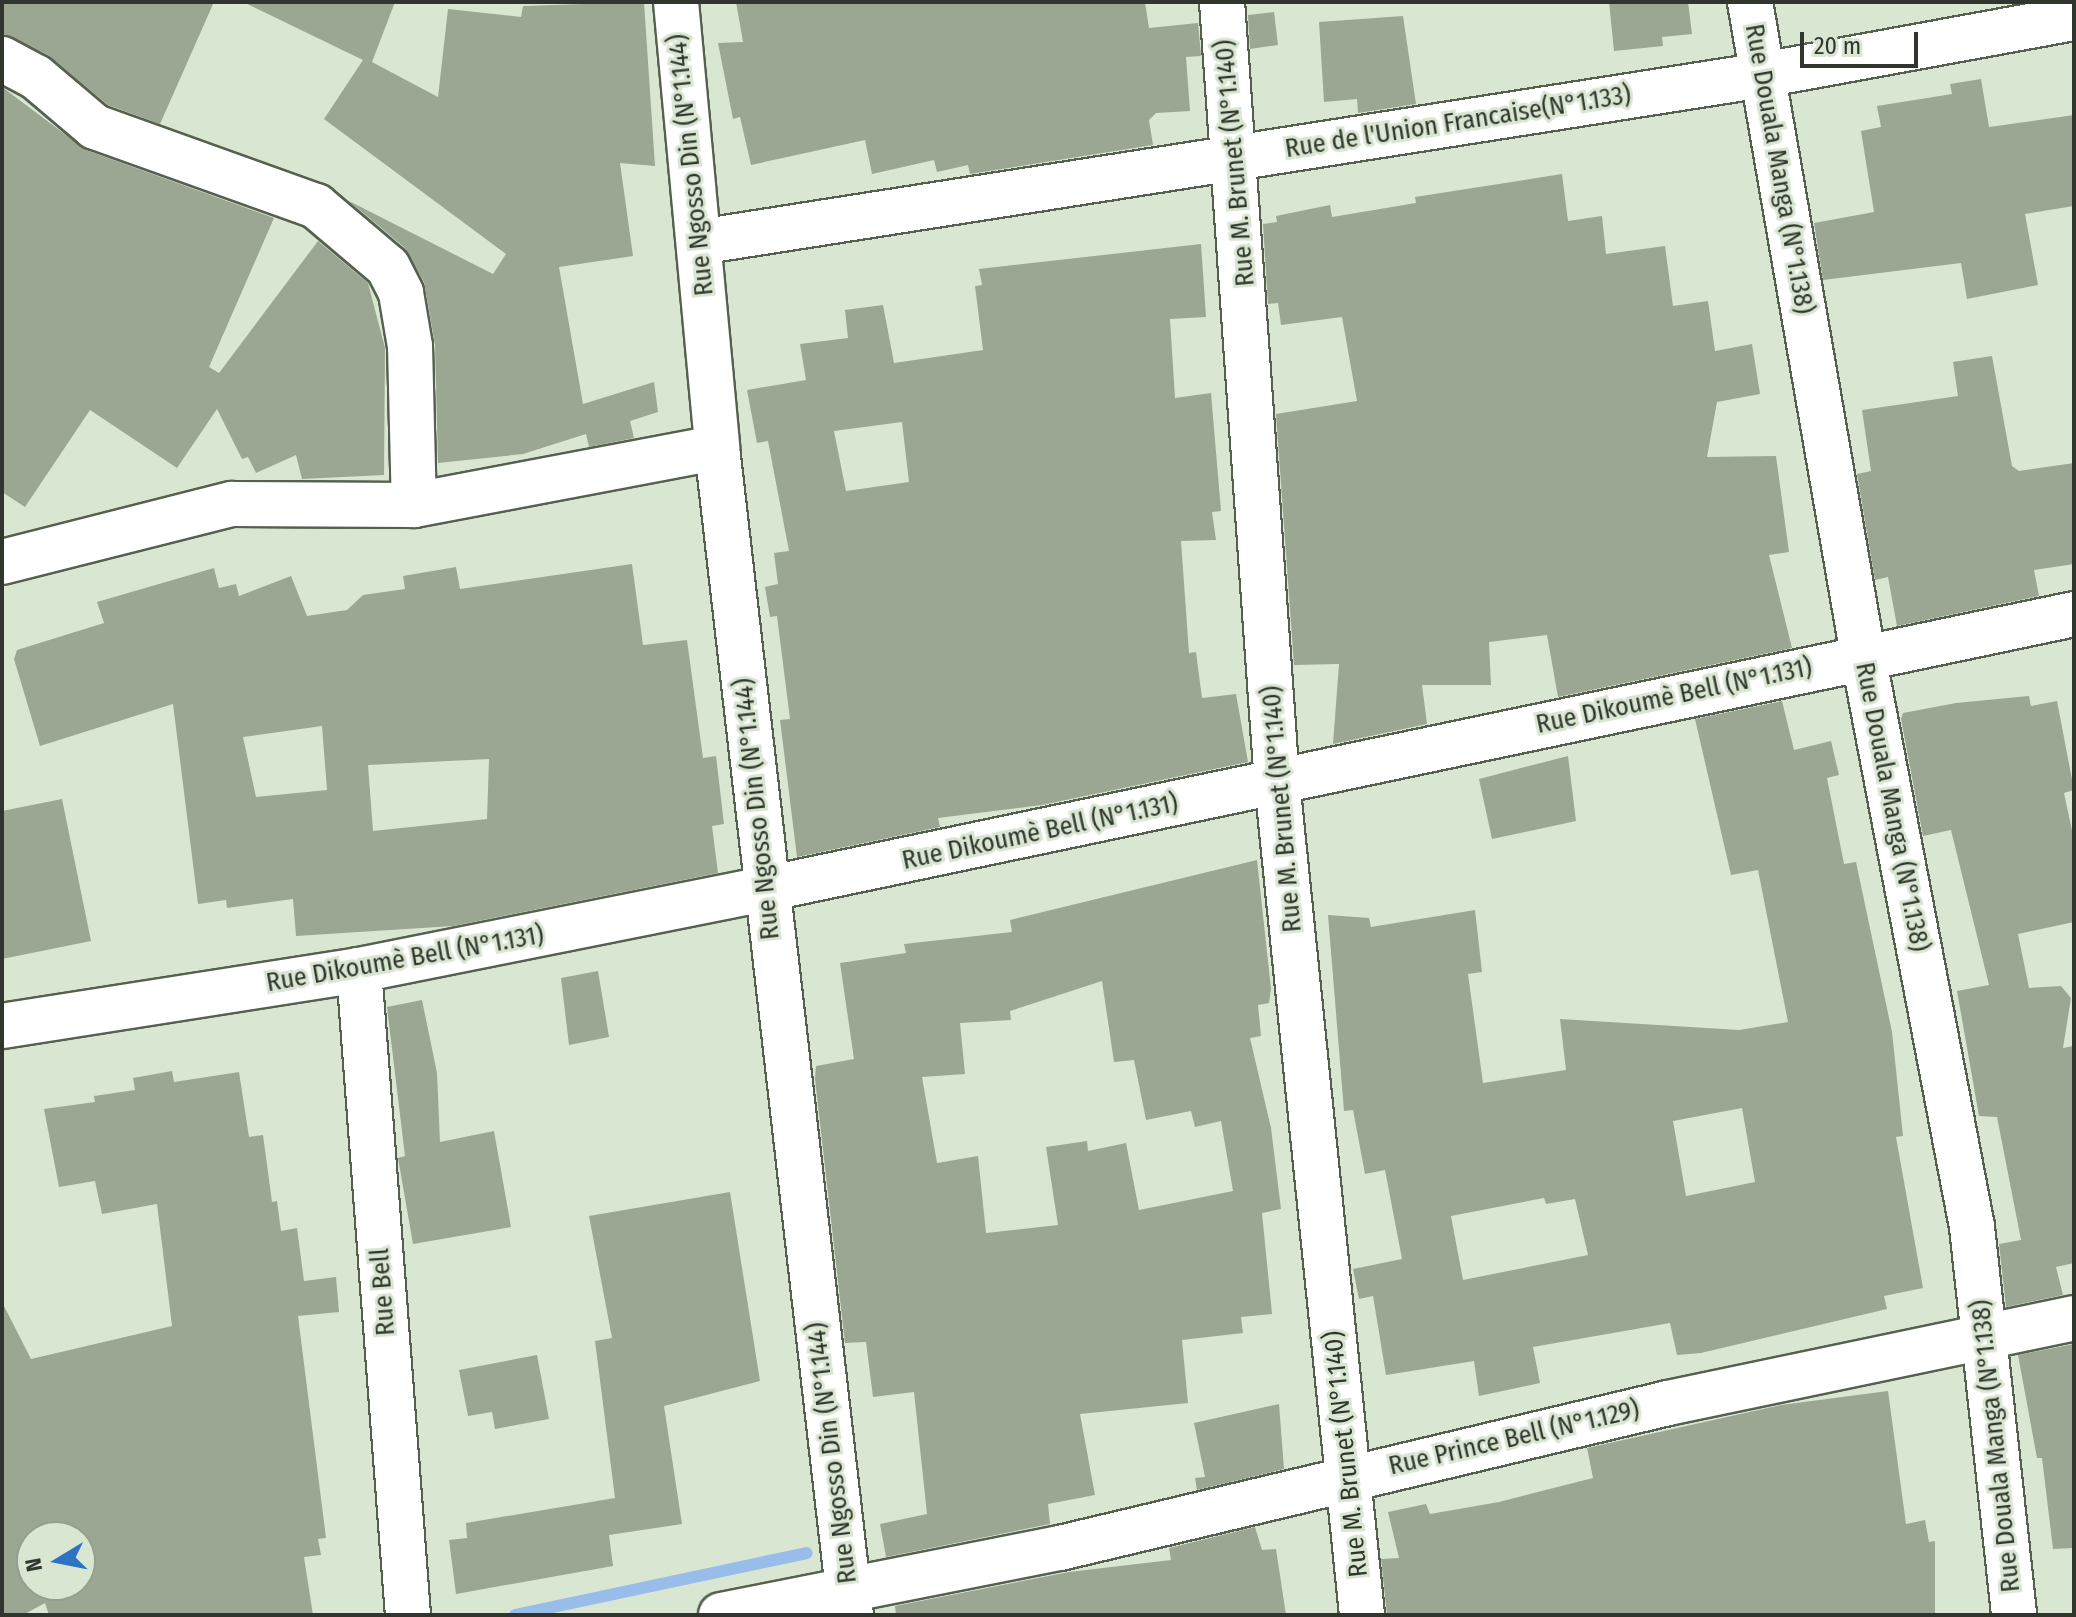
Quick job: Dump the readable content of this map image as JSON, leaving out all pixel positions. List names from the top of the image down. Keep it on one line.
{"streets":{"street":["Rue de l'Union Francaise(N°1.133)","Rue M. Brunet (N°1.140)","Rue Ngosso Din (N°1.144)","Rue Douala Manga (N°1.138)","Rue Dikoumè Bell (N°1.131)","Rue Bell","Rue Prince Bell (N°1.129)"]},"crossings":[["Rue de l'Union Francaise(N°1.133)","Rue M. Brunet (N°1.140)"],["Rue de l'Union Francaise(N°1.133)","Rue Ngosso Din (N°1.144)"],["Rue de l'Union Francaise(N°1.133)","Rue Douala Manga (N°1.138)"],["Rue M. Brunet (N°1.140)","Rue Dikoumè Bell (N°1.131)"],["Rue M. Brunet (N°1.140)","Rue Prince Bell (N°1.129)"],["Rue Ngosso Din (N°1.144)","Rue Dikoumè Bell (N°1.131)"],["Rue Ngosso Din (N°1.144)","Rue Prince Bell (N°1.129)"],["Rue Douala Manga (N°1.138)","Rue Dikoumè Bell (N°1.131)"],["Rue Douala Manga (N°1.138)","Rue Prince Bell (N°1.129)"],["Rue Dikoumè Bell (N°1.131)","Rue Bell"]],"scale_bar":"20 m","north":"left"}
